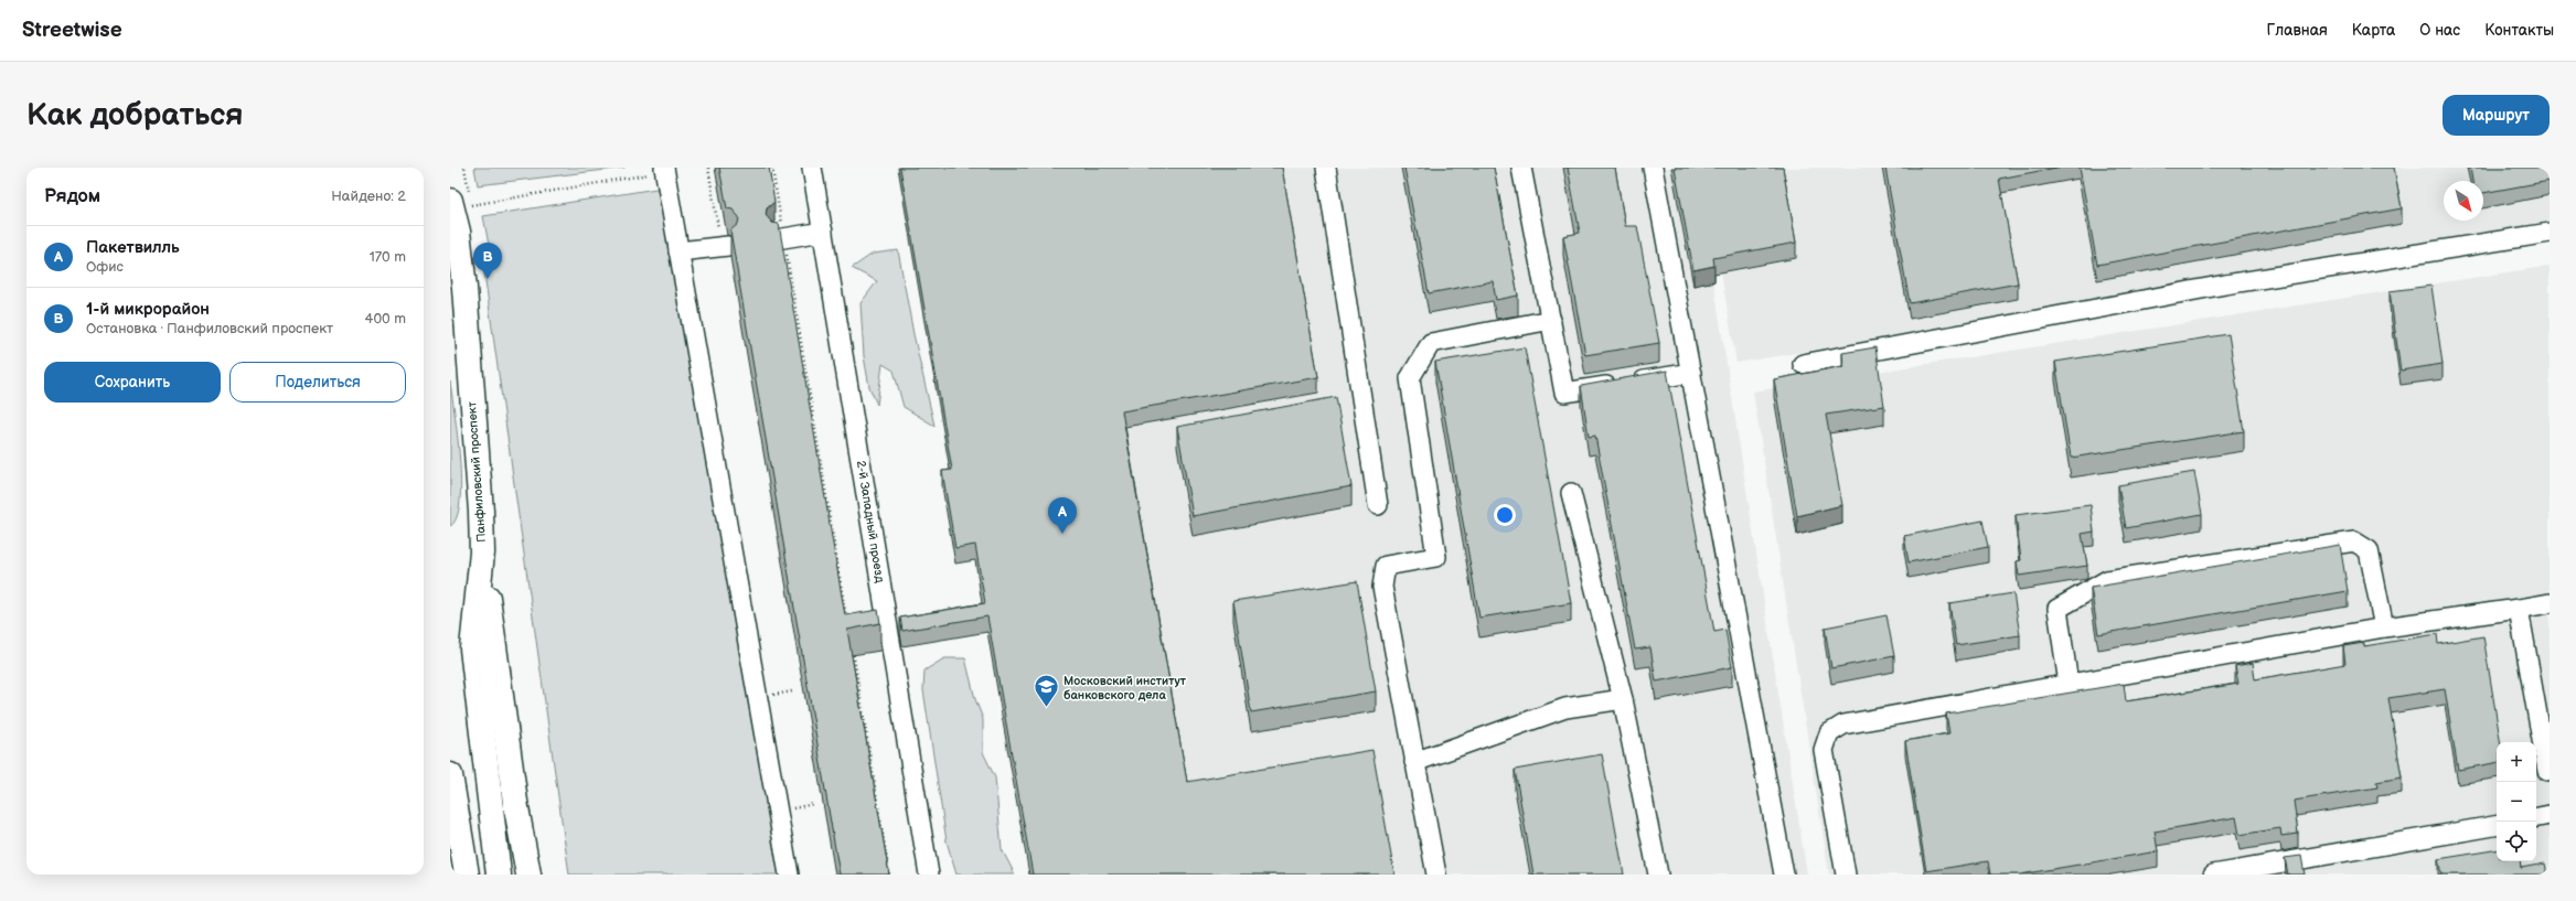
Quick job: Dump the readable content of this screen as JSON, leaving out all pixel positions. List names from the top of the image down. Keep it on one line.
{"streets":{"main road":["Панфиловский проспект"],"street":["2-й Западный проезд"]},"places":{"school or university":["Московский институт банковского дела"]},"north":"bottom right","page":{"header":"Streetwise","nav":["Главная","Карта","О нас","Контакты"],"buttons":["Маршрут",["Сохранить","Поделиться"]],"title":"Как добраться","heading":["Рядом","Найдено: 2"],"list":[{"mark":"A","name":"Пакетвилль","note":"Офис","value":"170 m"},{"mark":"B","name":"1-й микрорайон","note":"Остановка · Панфиловский проспект","value":"400 m"}],"pins":["B","A"],"map_buttons":["+","−"]}}
